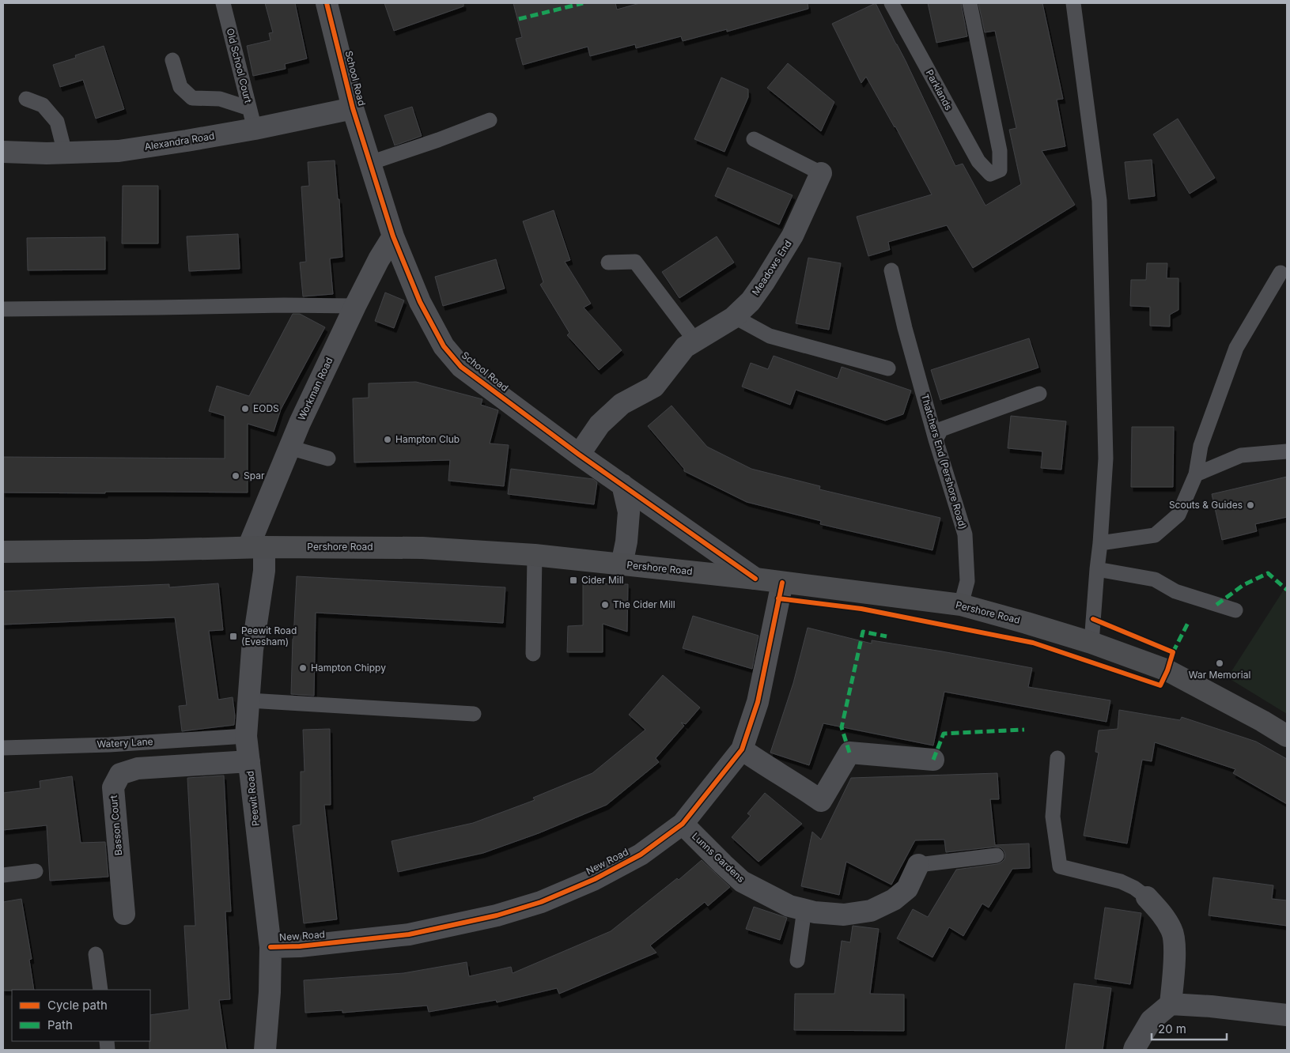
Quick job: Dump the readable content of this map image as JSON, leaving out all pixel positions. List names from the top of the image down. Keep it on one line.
{"streets":{"main road":["Pershore Road"],"street":["School Road","Alexandra Road","Meadows End","Workman Road","Peewit Road","Basson Court","Lunns Gardens","New Road"],"lane":["Old School Court","Parklands","Thatchers End (Pershore Road)","Watery Lane"]},"crossings":[["Old School Court","Alexandra Road"],["School Road","Alexandra Road"],["School Road","Meadows End"],["School Road","Workman Road"],["School Road","Pershore Road"],["Workman Road","Pershore Road"],["Workman Road","Peewit Road"],["Thatchers End (Pershore Road)","Pershore Road"],["Pershore Road","Peewit Road"],["Pershore Road","New Road"],["Watery Lane","Peewit Road"],["Peewit Road","Basson Court"],["Peewit Road","New Road"],["Lunns Gardens","New Road"]],"places":{"other":["EODS","Hampton Club","Spar","Scouts & Guides","The Cider Mill","War Memorial","Hampton Chippy"],"transit":["Cider Mill","Peewit Road (Evesham)"]},"legend":["Cycle path","Path"],"scale_bar":"20 m"}
